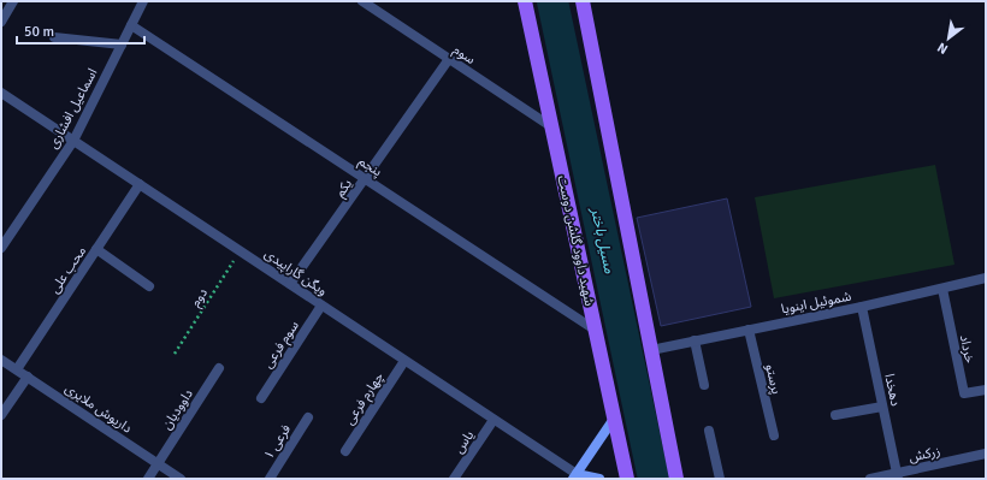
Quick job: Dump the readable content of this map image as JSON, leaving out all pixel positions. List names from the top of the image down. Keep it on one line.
{"streets":{"main road":["شهید داوود گلشن دوست"],"street":["سوم","اسماعیل افشاری","پنجم","یکم","محب علی","ویگن گاراپیدی","شموئیل اینویا","سوم فرعی","خرداد","پرستو","دهخدا","چهارم فرعی","داریوش ملایری","داوودیان","فرعی ۱","یاس","زرکش"],"path":["دوم"]},"crossings":[["سوم","یکم"],["سوم","شهید داوود گلشن دوست"],["اسماعیل افشاری","پنجم"],["اسماعیل افشاری","ویگن گاراپیدی"],["پنجم","یکم"],["پنجم","شهید داوود گلشن دوست"],["یکم","ویگن گاراپیدی"],["محب علی","ویگن گاراپیدی"],["محب علی","داریوش ملایری"],["ویگن گاراپیدی","دوم"],["ویگن گاراپیدی","سوم فرعی"],["ویگن گاراپیدی","چهارم فرعی"],["ویگن گاراپیدی","یاس"],["شموئیل اینویا","خرداد"],["شموئیل اینویا","پرستو"],["شموئیل اینویا","دهخدا"],["دهخدا","زرکش"],["داریوش ملایری","داوودیان"]],"water":["مسیل باختر"],"scale_bar":"50 m","north":"bottom left"}
